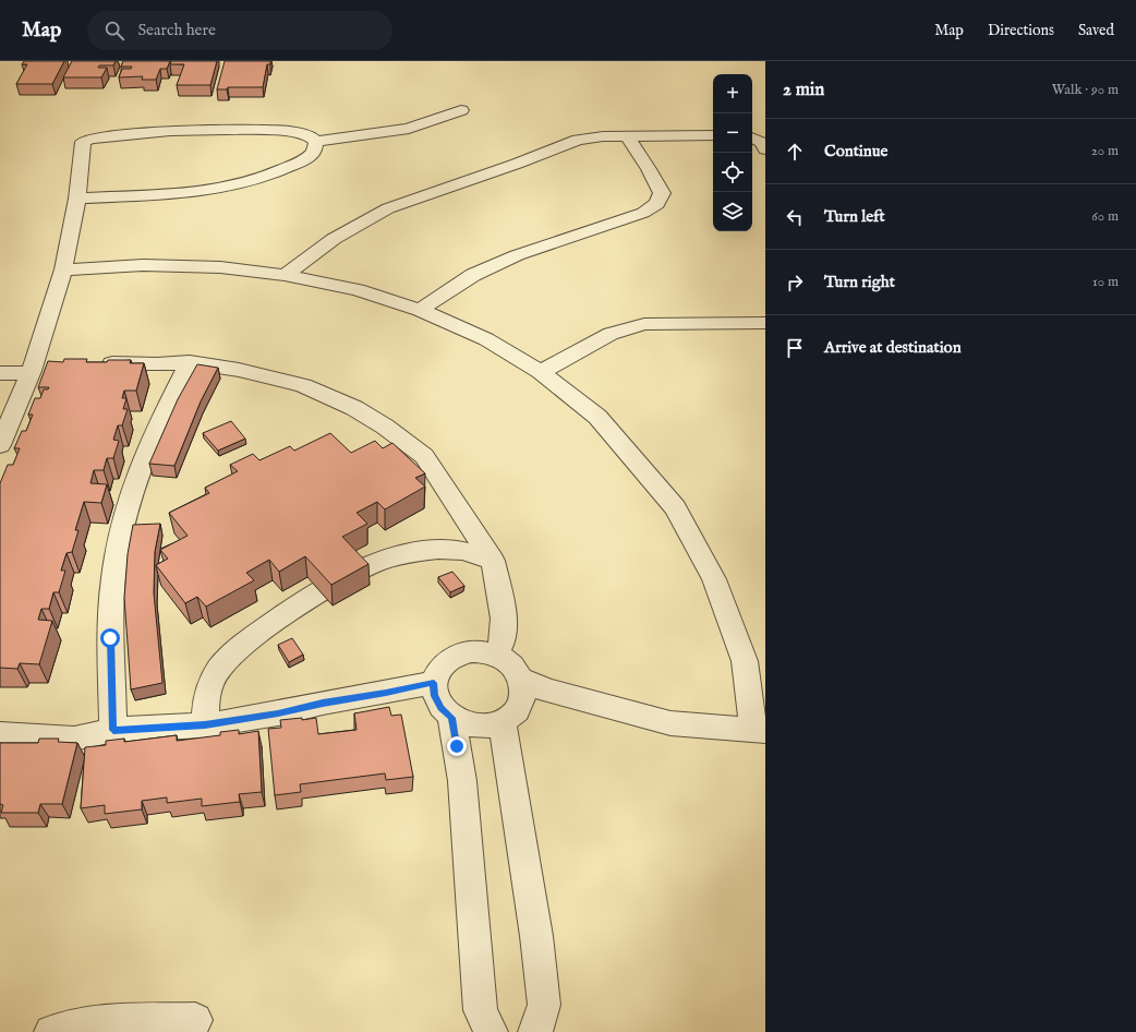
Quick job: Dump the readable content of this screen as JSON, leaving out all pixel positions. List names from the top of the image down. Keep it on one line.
{"page":{"header":"Map","search":"Search here","nav":["Map","Directions","Saved"],"heading":["2 min","Walk · 90 m"],"map_buttons":["+","−"],"list":[["Continue","20 m"],["Turn left","60 m"],["Turn right","10 m"],"Arrive at destination"]}}
